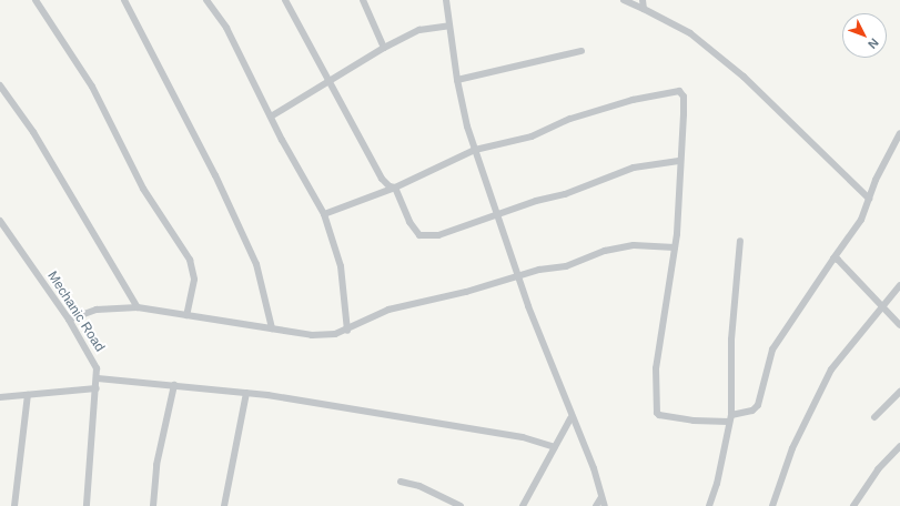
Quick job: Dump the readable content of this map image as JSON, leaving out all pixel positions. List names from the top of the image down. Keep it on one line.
{"streets":{"street":["Mechanic Road"]},"north":"bottom right"}
